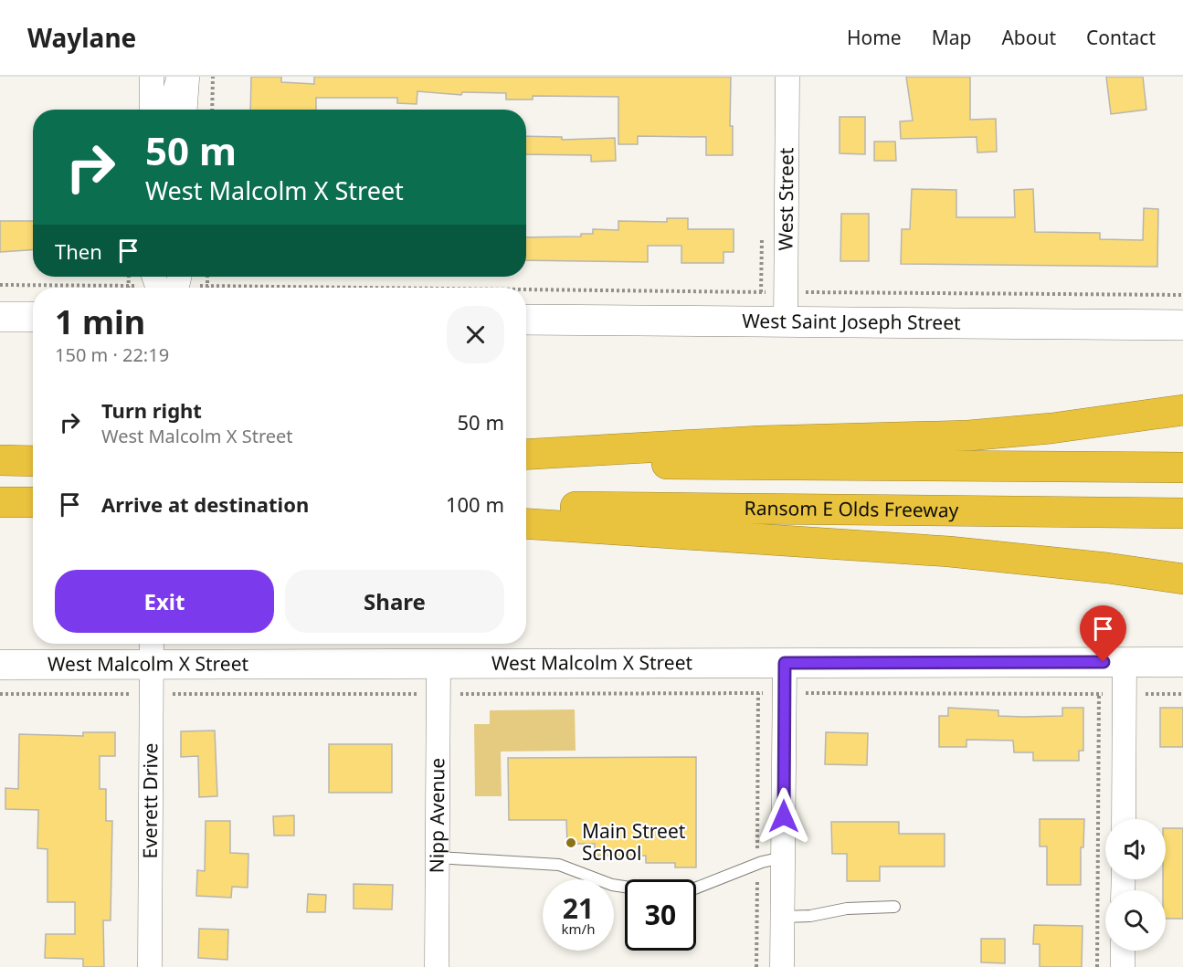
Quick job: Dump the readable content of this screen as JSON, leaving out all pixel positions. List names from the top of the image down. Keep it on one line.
{"streets":{"highway":["Ransom E Olds Freeway"],"main road":["West Saint Joseph Street"],"street":["West Street","West Malcolm X Street","Everett Drive","Nipp Avenue"]},"crossings":[["West Street","West Saint Joseph Street"],["West Malcolm X Street","Everett Drive"],["West Malcolm X Street","Nipp Avenue"]],"places":["Main Street School"],"page":{"header":"Waylane","nav":["Home","Map","About","Contact"],"turn":["50 m","West Malcolm X Street"],"then":"Then","heading":["1 min","150 m · 22:19"],"list":[{"name":"Turn right","note":"West Malcolm X Street","value":"50 m"},{"name":"Arrive at destination","value":"100 m"}],"buttons":["Exit","Share"],"speed":"21 km/h","limit":"30"}}
